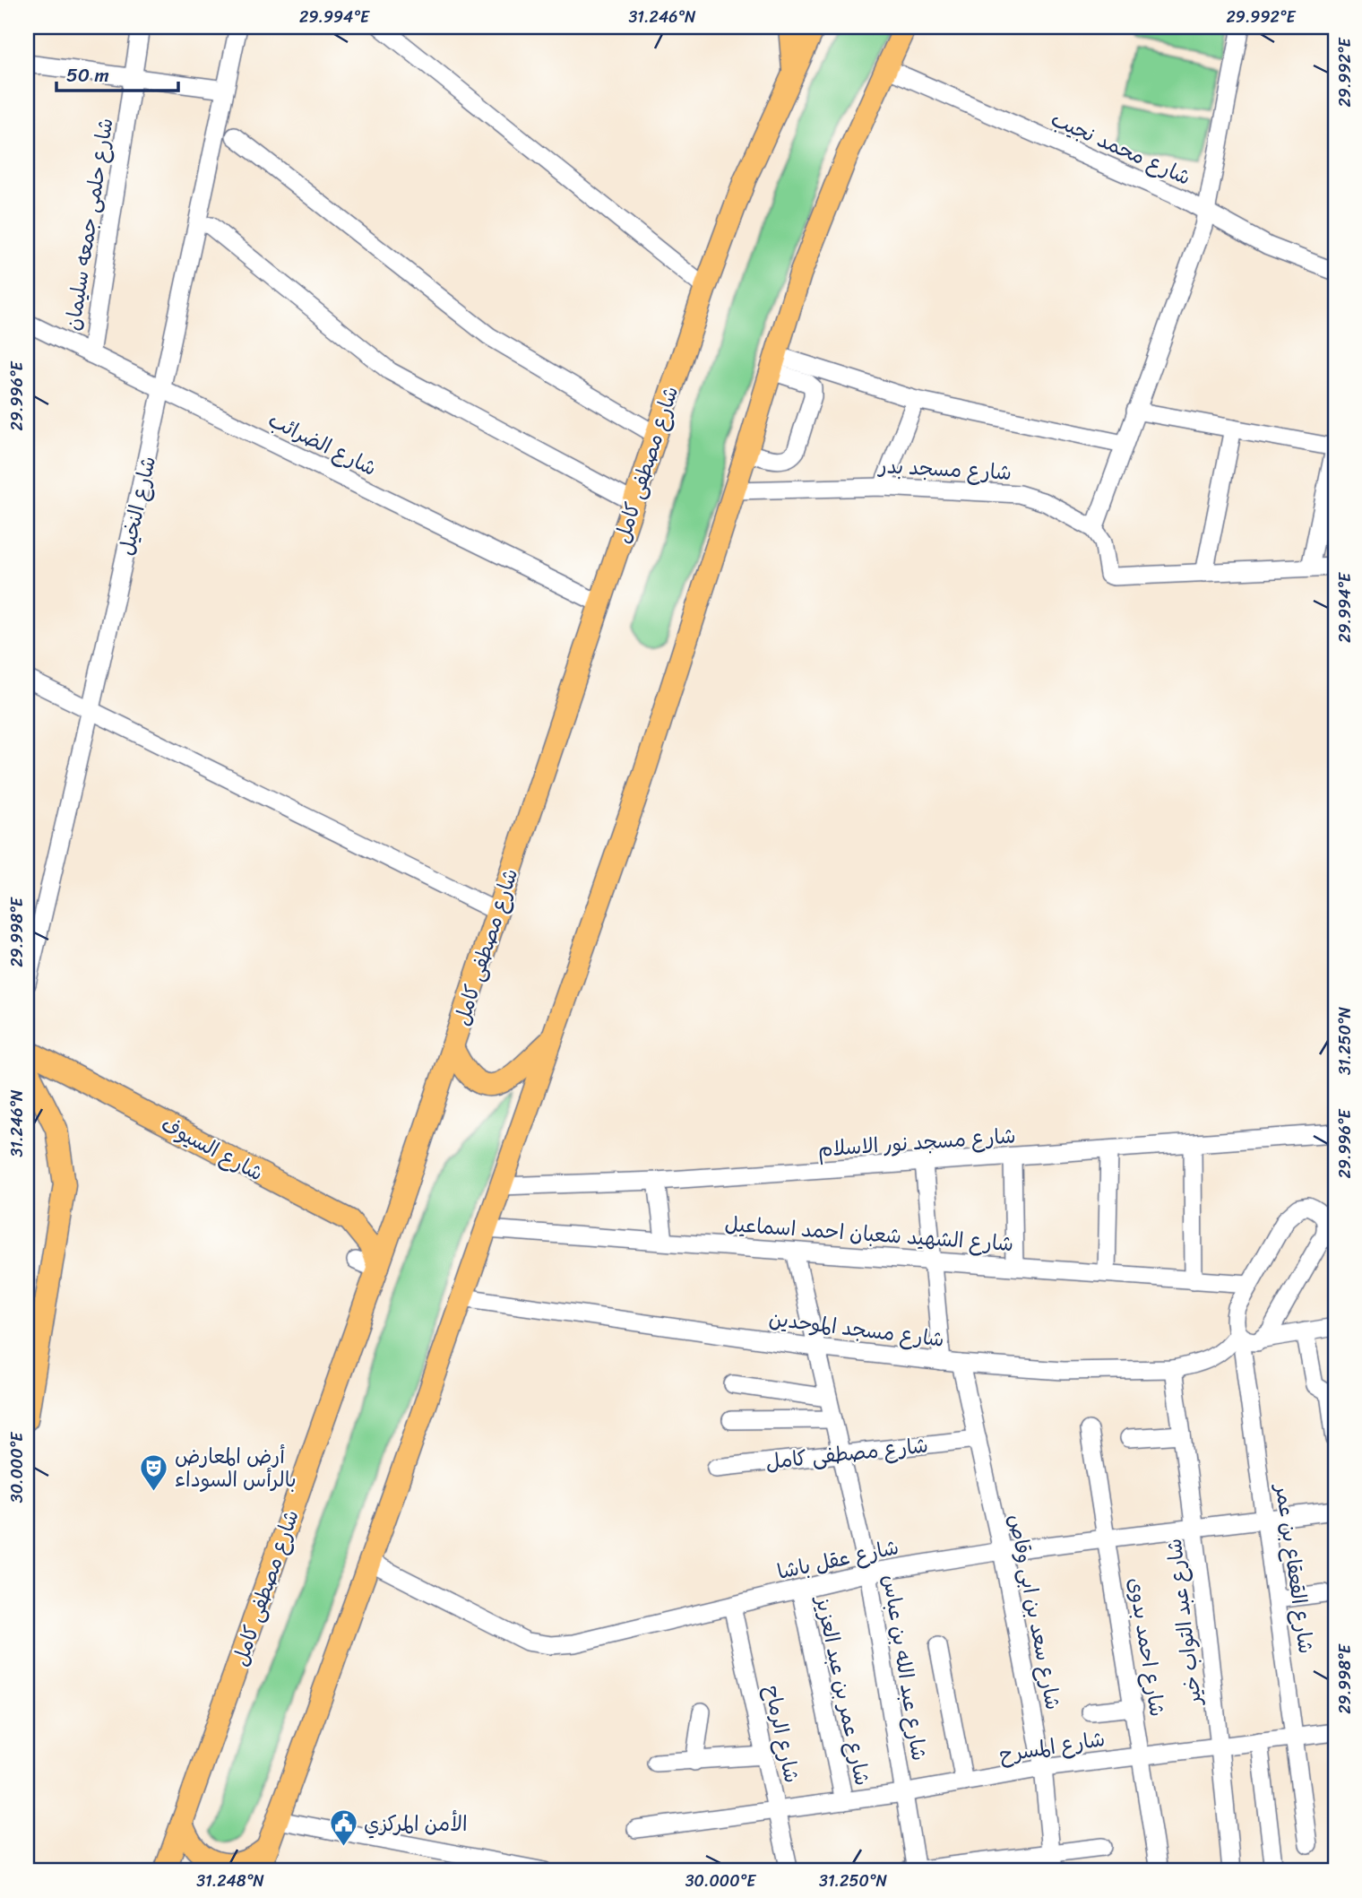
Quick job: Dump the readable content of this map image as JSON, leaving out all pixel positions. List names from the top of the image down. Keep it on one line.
{"streets":{"main road":["شارع مصطفى كامل","شارع السيوف"],"street":["شارع محمد نجيب","شارع حلمى جمعه سليمان","شارع الضرائب","شارع مسجد بدر","شارع النخيل","شارع مسجد نور الاسلام","شارع الشهيد شعبان احمد اسماعيل","شارع مسجد الموحدين","شارع عقل باشا","شارع القعقاع بن عمر","شارع سعد بن ابى وقاص","شارع عبد التواب خير","شارع احمد بدوى","شارع عبد الله بن عباس","شارع عمر بن عبد العزيز","شارع الرماح","شارع المسرح"]},"crossings":[["شارع حلمى جمعه سليمان","شارع الضرائب"],["شارع الضرائب","شارع مصطفى كامل"],["شارع الضرائب","شارع النخيل"],["شارع مصطفى كامل","شارع السيوف"],["شارع مصطفى كامل","شارع سعد بن ابى وقاص"],["شارع مصطفى كامل","شارع عبد الله بن عباس"],["شارع الشهيد شعبان احمد اسماعيل","شارع القعقاع بن عمر"],["شارع الشهيد شعبان احمد اسماعيل","شارع عبد الله بن عباس"],["شارع مسجد الموحدين","شارع القعقاع بن عمر"],["شارع مسجد الموحدين","شارع سعد بن ابى وقاص"],["شارع مسجد الموحدين","شارع عبد التواب خير"],["شارع مسجد الموحدين","شارع عبد الله بن عباس"],["شارع عقل باشا","شارع القعقاع بن عمر"],["شارع عقل باشا","شارع سعد بن ابى وقاص"],["شارع عقل باشا","شارع عبد التواب خير"],["شارع عقل باشا","شارع احمد بدوى"],["شارع عقل باشا","شارع عبد الله بن عباس"],["شارع عقل باشا","شارع عمر بن عبد العزيز"],["شارع عقل باشا","شارع الرماح"],["شارع القعقاع بن عمر","شارع المسرح"],["شارع سعد بن ابى وقاص","شارع المسرح"],["شارع عبد التواب خير","شارع المسرح"],["شارع احمد بدوى","شارع المسرح"],["شارع عبد الله بن عباس","شارع المسرح"],["شارع عمر بن عبد العزيز","شارع المسرح"],["شارع الرماح","شارع المسرح"]],"places":{"theatre":["أرض المعارض بالرأس السوداء"],"public building":["الأمن المركزي"]},"scale_bar":"50 m","coordinates":["29.994°E","31.246°N","29.992°E","29.996°E","29.998°E","31.250°N","30.000°E","31.248°N"]}
